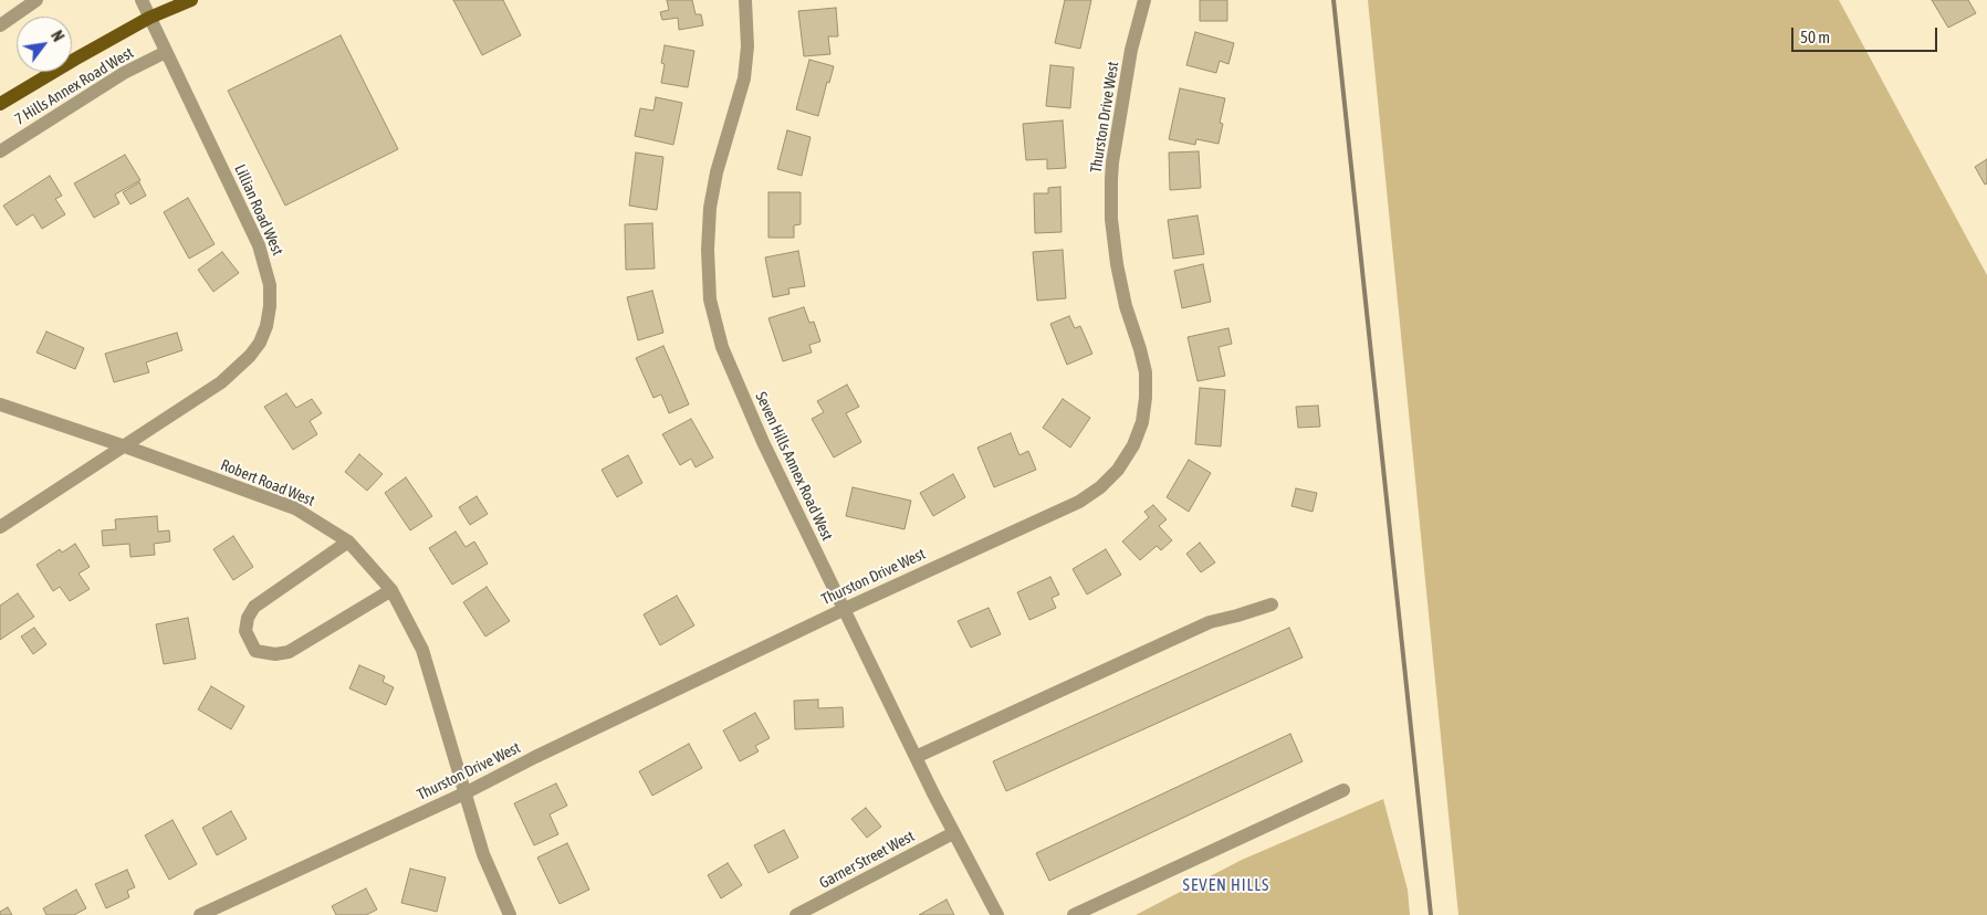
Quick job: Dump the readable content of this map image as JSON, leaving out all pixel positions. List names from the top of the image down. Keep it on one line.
{"streets":{"street":["7 Hills Annex Road West","Thurston Drive West","Lillian Road West","Seven Hills Annex Road West","Robert Road West","Garner Street West"]},"crossings":[["7 Hills Annex Road West","Lillian Road West"],["Thurston Drive West","Seven Hills Annex Road West"],["Thurston Drive West","Robert Road West"],["Lillian Road West","Robert Road West"],["Seven Hills Annex Road West","Garner Street West"]],"districts":["SEVEN HILLS"],"scale_bar":"50 m","north":"top right"}
